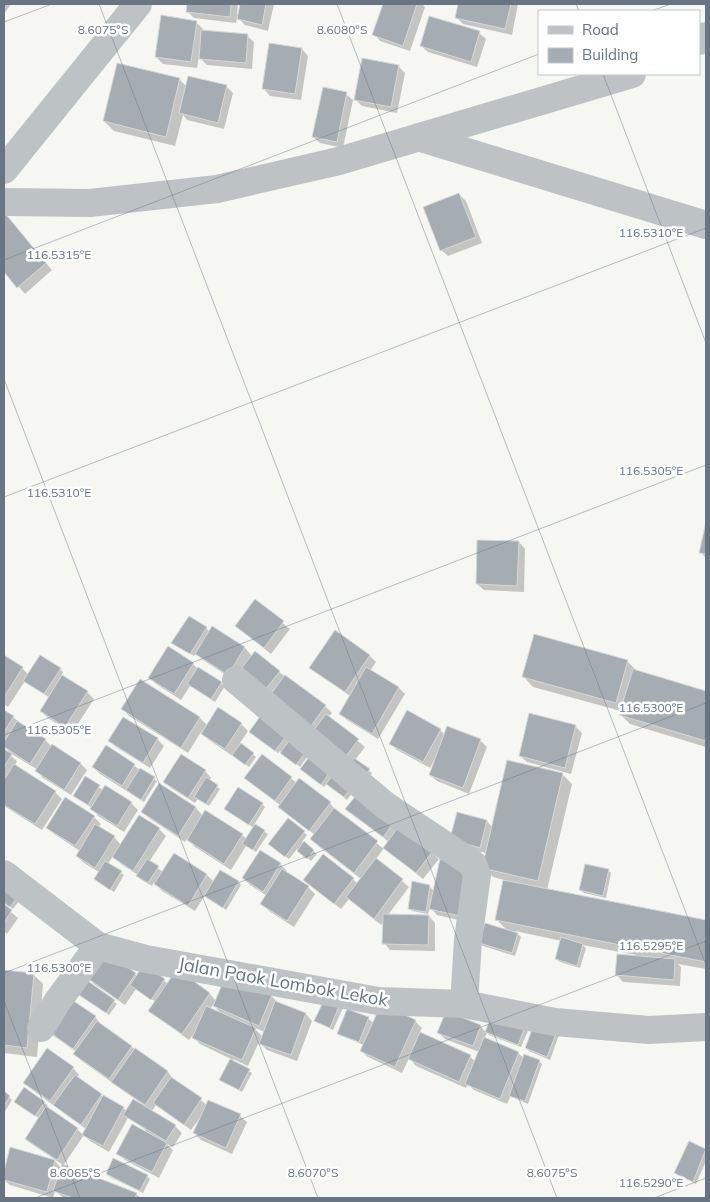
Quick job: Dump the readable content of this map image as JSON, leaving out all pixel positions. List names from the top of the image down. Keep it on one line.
{"streets":{"street":["Jalan Paok Lombok Lekok"]},"legend":["Road","Building"],"coordinates":["8.6075°S","8.6080°S","116.5310°E","116.5315°E","116.5305°E","116.5300°E","116.5295°E","8.6065°S","8.6070°S","116.5290°E"]}
